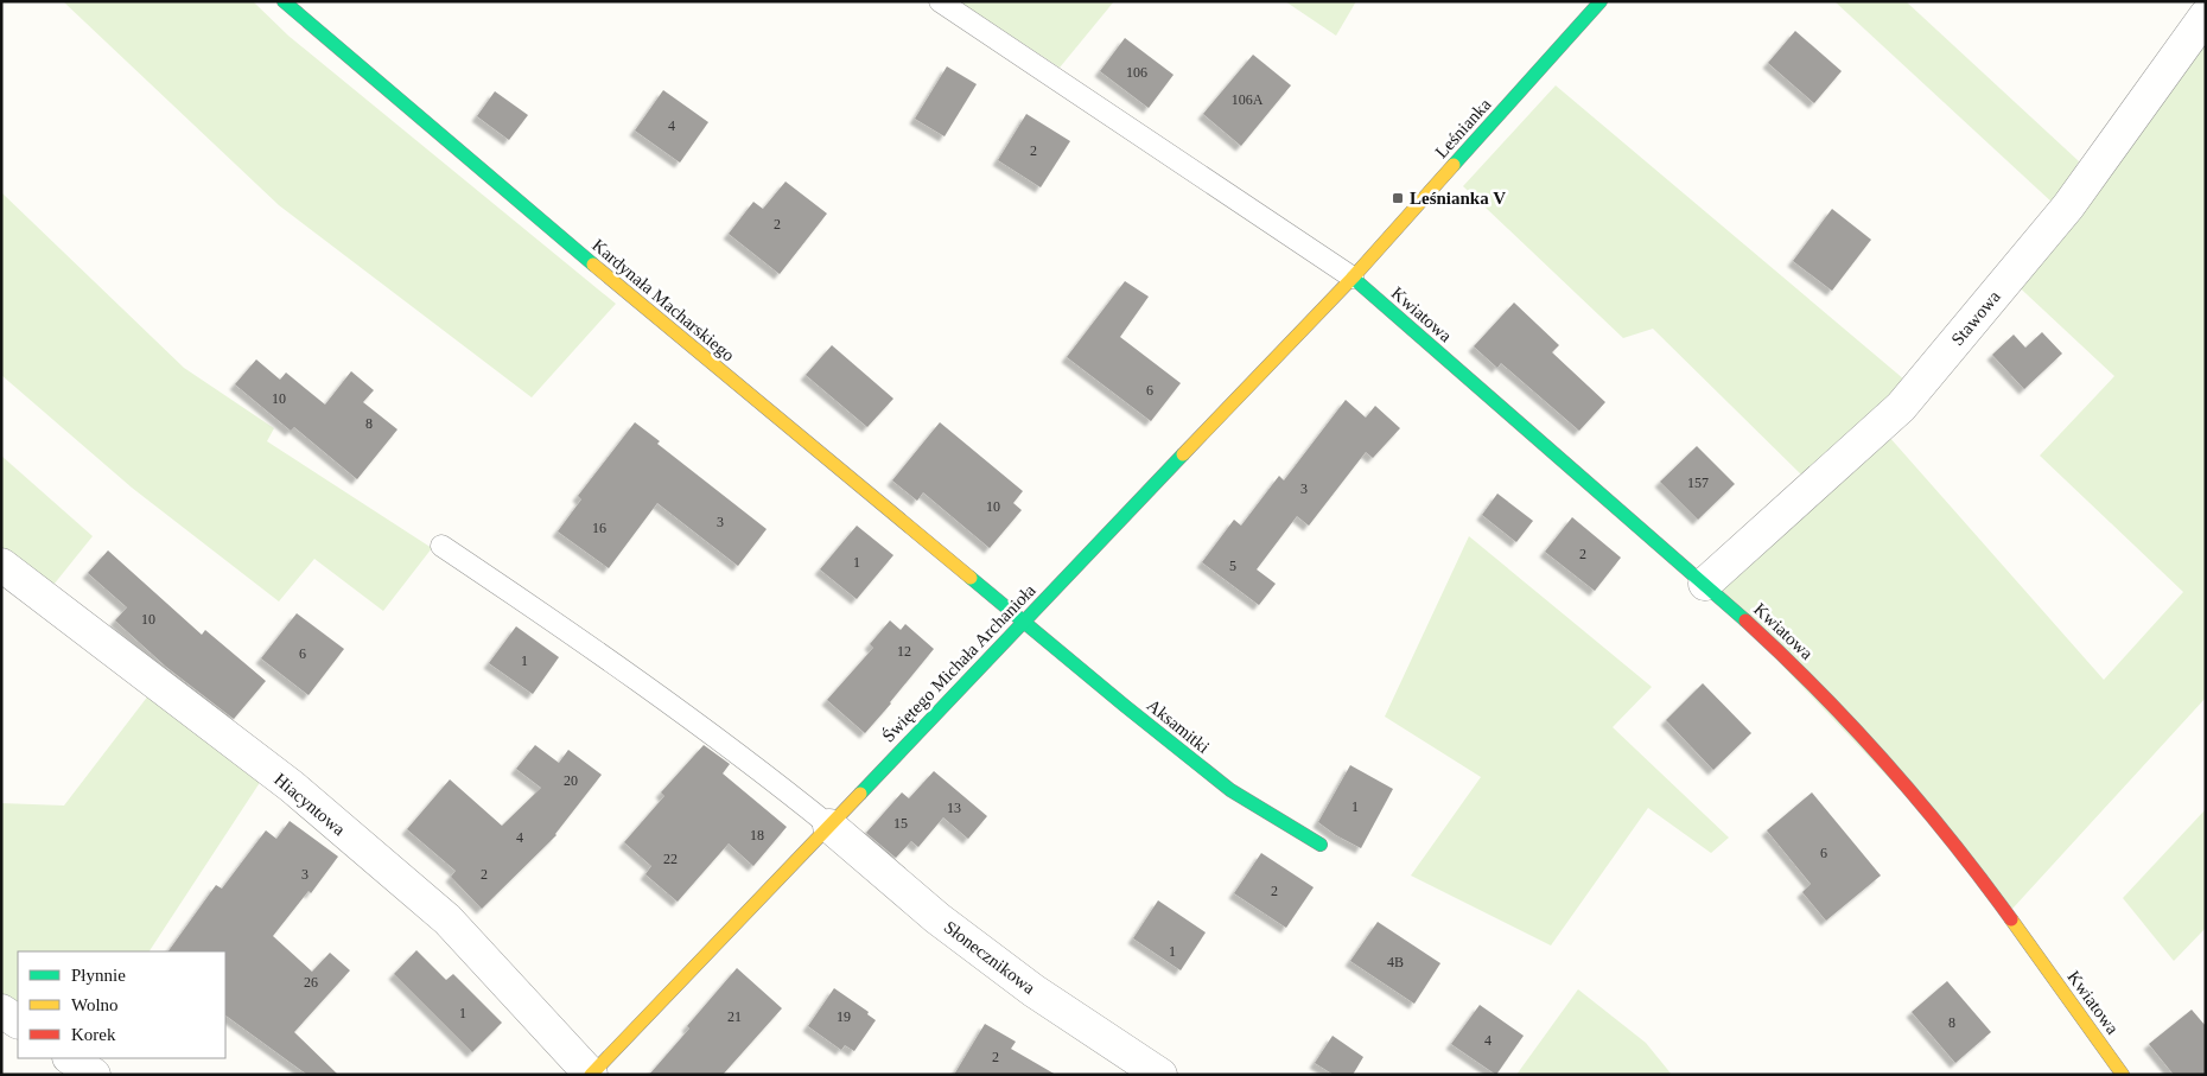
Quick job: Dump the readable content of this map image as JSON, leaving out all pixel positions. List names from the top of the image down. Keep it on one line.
{"streets":{"street":["Leśnianka","Kardynała Macharskiego","Kwiatowa","Stawowa","Świętego Michała Archanioła","Aksamitki","Hiacyntowa","Słonecznikowa"]},"crossings":[["Leśnianka","Kwiatowa"],["Leśnianka","Świętego Michała Archanioła"],["Kardynała Macharskiego","Świętego Michała Archanioła"],["Kardynała Macharskiego","Aksamitki"],["Kwiatowa","Stawowa"],["Kwiatowa","Świętego Michała Archanioła"],["Świętego Michała Archanioła","Aksamitki"],["Świętego Michała Archanioła","Hiacyntowa"],["Świętego Michała Archanioła","Słonecznikowa"]],"places":{"transit":["Leśnianka V"]},"house_numbers":["106","106A","4","2","2","6","10","8","157","3","10","3","16","2","1","5","10","12","6","1","20","1","13","15","18","4","6","22","3","2","2","1","4B","26","1","21","19","8","4","2"],"legend":["Płynnie","Wolno","Korek"]}
